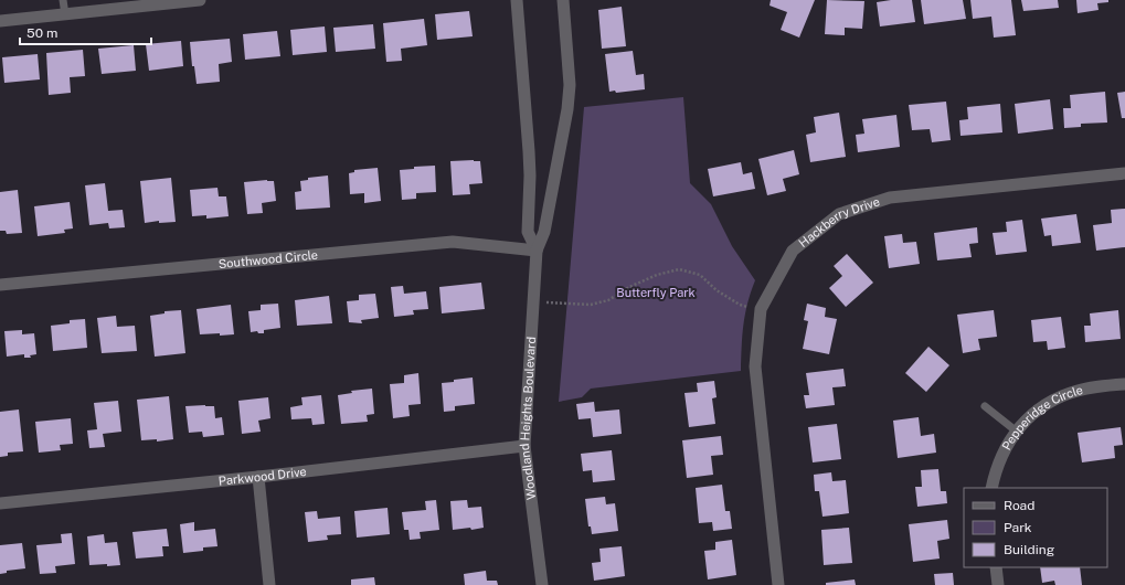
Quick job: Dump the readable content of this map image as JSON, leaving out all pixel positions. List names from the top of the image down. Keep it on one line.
{"streets":{"street":["Hackberry Drive","Southwood Circle","Woodland Heights Boulevard","Pepperidge Circle","Parkwood Drive"]},"crossings":[["Southwood Circle","Woodland Heights Boulevard"],["Woodland Heights Boulevard","Parkwood Drive"]],"parks":["Butterfly Park"],"legend":["Road","Park","Building"],"scale_bar":"50 m"}
